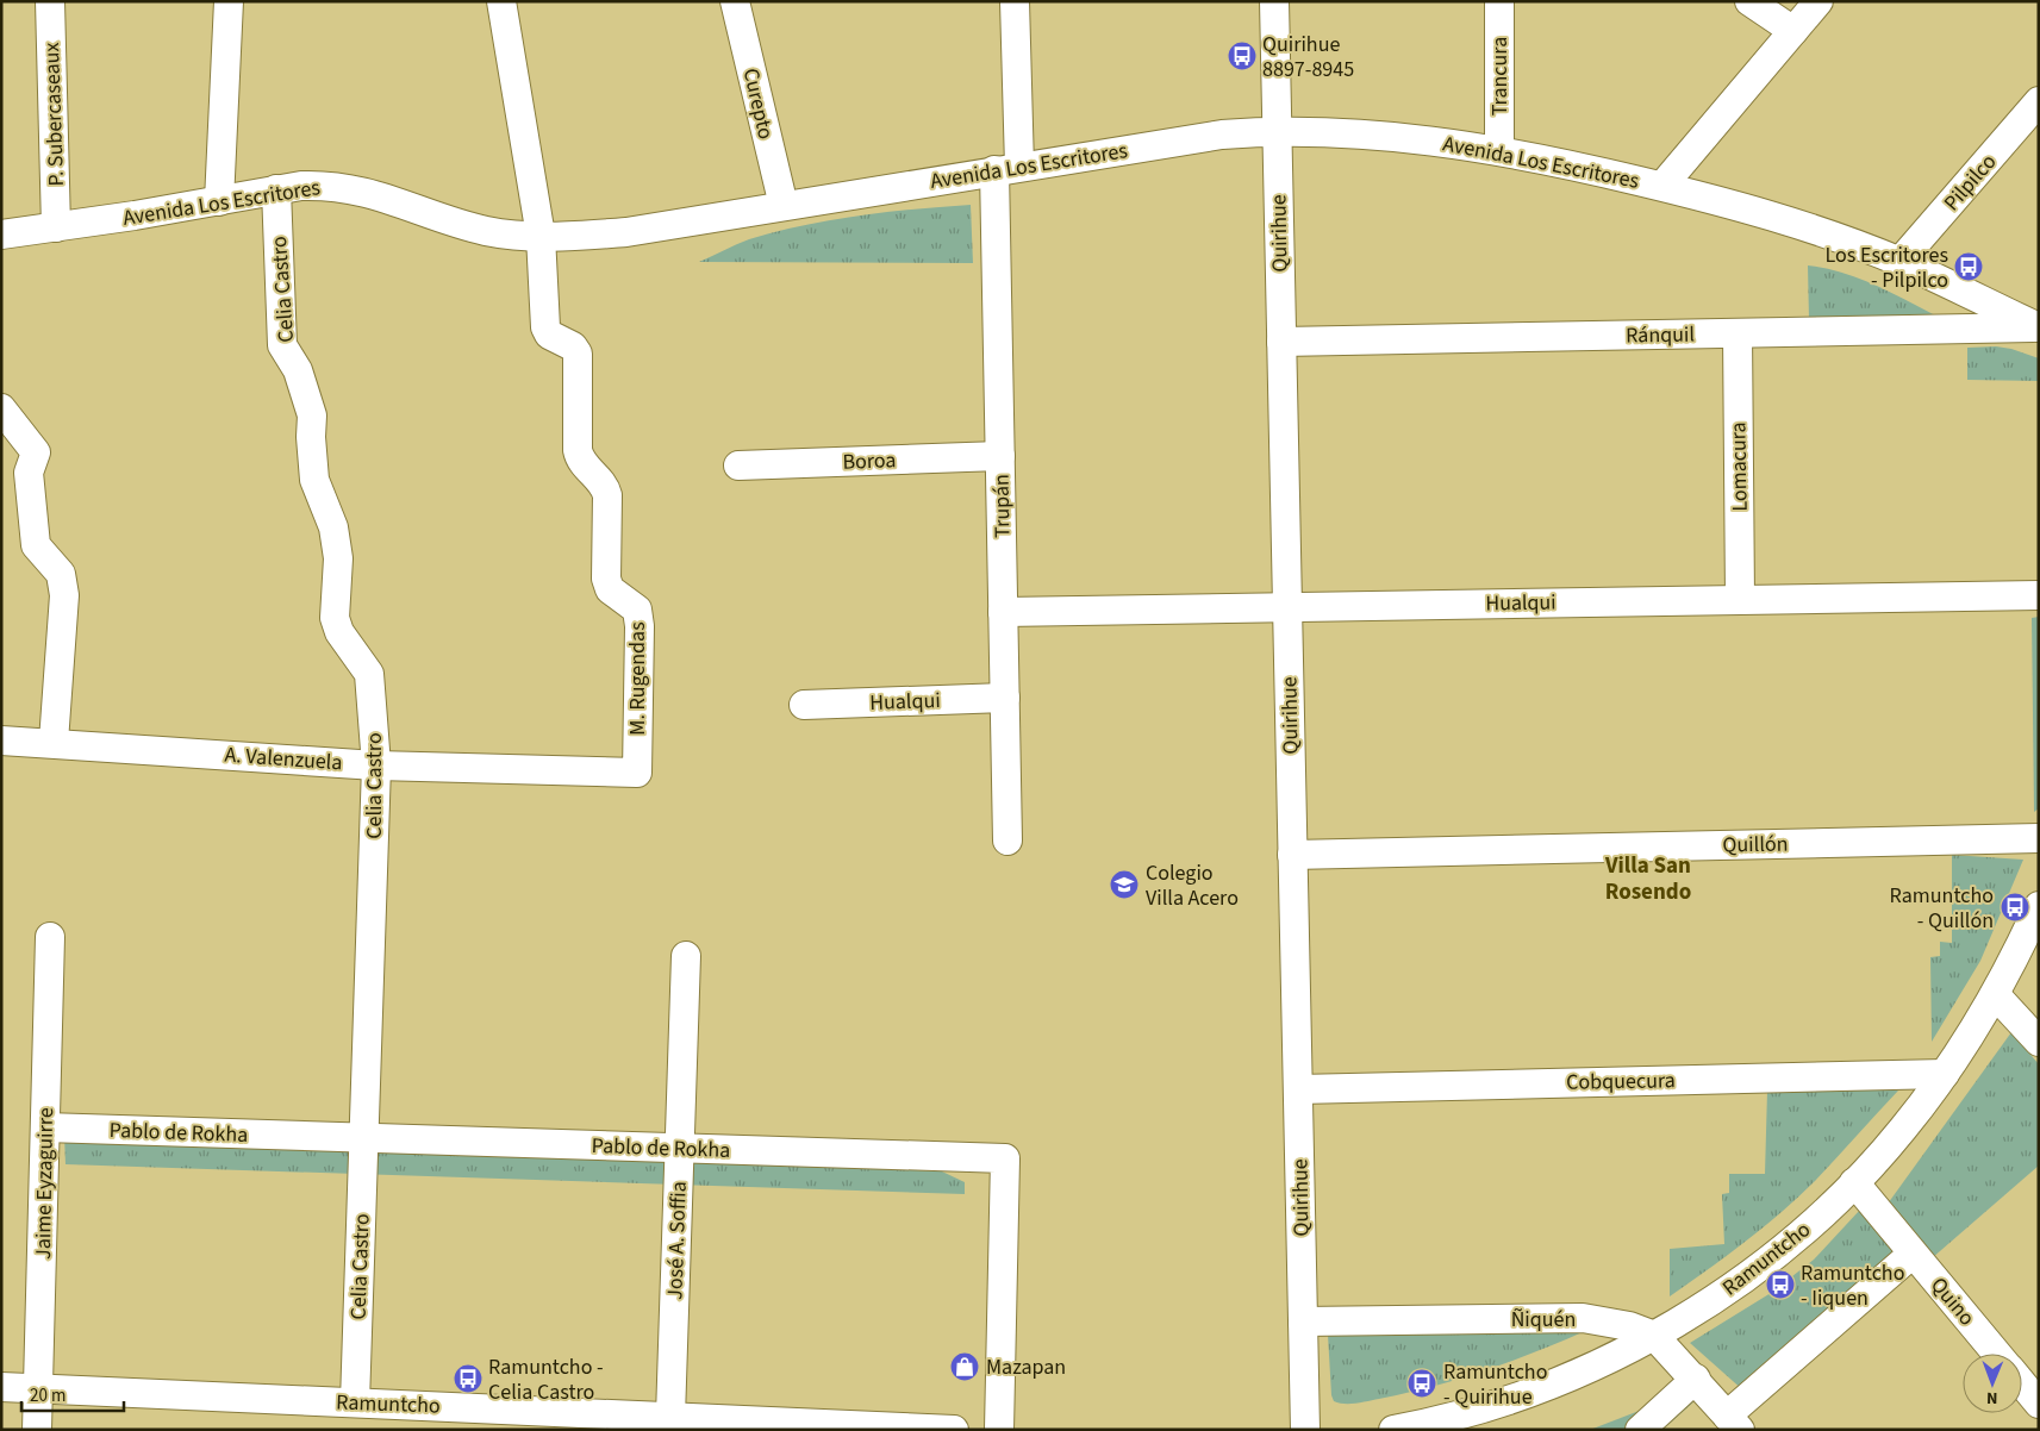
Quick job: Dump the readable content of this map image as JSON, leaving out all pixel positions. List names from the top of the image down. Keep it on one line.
{"streets":{"street":["Trancura","Curepto","P. Subercaseaux","Avenida Los Escritores","Pilpilco","Quirihue","Celia Castro","Ránquil","Boroa","Lomacura","Trupán","Hualqui","M. Rugendas","A. Valenzuela","Quillón","Cobquecura","Pablo de Rokha","Jaime Eyzaguirre","José A. Soffia","Ramuntcho","Quino","Ñiquén"]},"crossings":[["Trancura","Avenida Los Escritores"],["Curepto","Avenida Los Escritores"],["P. Subercaseaux","Avenida Los Escritores"],["Avenida Los Escritores","Pilpilco"],["Avenida Los Escritores","Quirihue"],["Avenida Los Escritores","Celia Castro"],["Avenida Los Escritores","Ránquil"],["Avenida Los Escritores","Trupán"],["Avenida Los Escritores","M. Rugendas"],["Quirihue","Ránquil"],["Quirihue","Hualqui"],["Quirihue","Quillón"],["Quirihue","Cobquecura"],["Quirihue","Ñiquén"],["Celia Castro","A. Valenzuela"],["Celia Castro","Pablo de Rokha"],["Celia Castro","Ramuntcho"],["Ránquil","Lomacura"],["Boroa","Trupán"],["Lomacura","Hualqui"],["Trupán","Hualqui"],["M. Rugendas","A. Valenzuela"],["Cobquecura","Ramuntcho"],["Pablo de Rokha","Jaime Eyzaguirre"],["Pablo de Rokha","José A. Soffia"],["Jaime Eyzaguirre","Ramuntcho"],["José A. Soffia","Ramuntcho"],["Ramuntcho","Quino"],["Ramuntcho","Ñiquén"]],"districts":["Villa San Rosendo"],"places":{"bus stop":["Quirihue 8897-8945","Los Escritores - Pilpilco","Ramuntcho - Quillón","Ramuntcho - Iiquen","Ramuntcho - Celia Castro","Ramuntcho - Quirihue"],"school or university":["Colegio Villa Acero"],"shop":["Mazapan"]},"scale_bar":"20 m","north":"bottom"}
